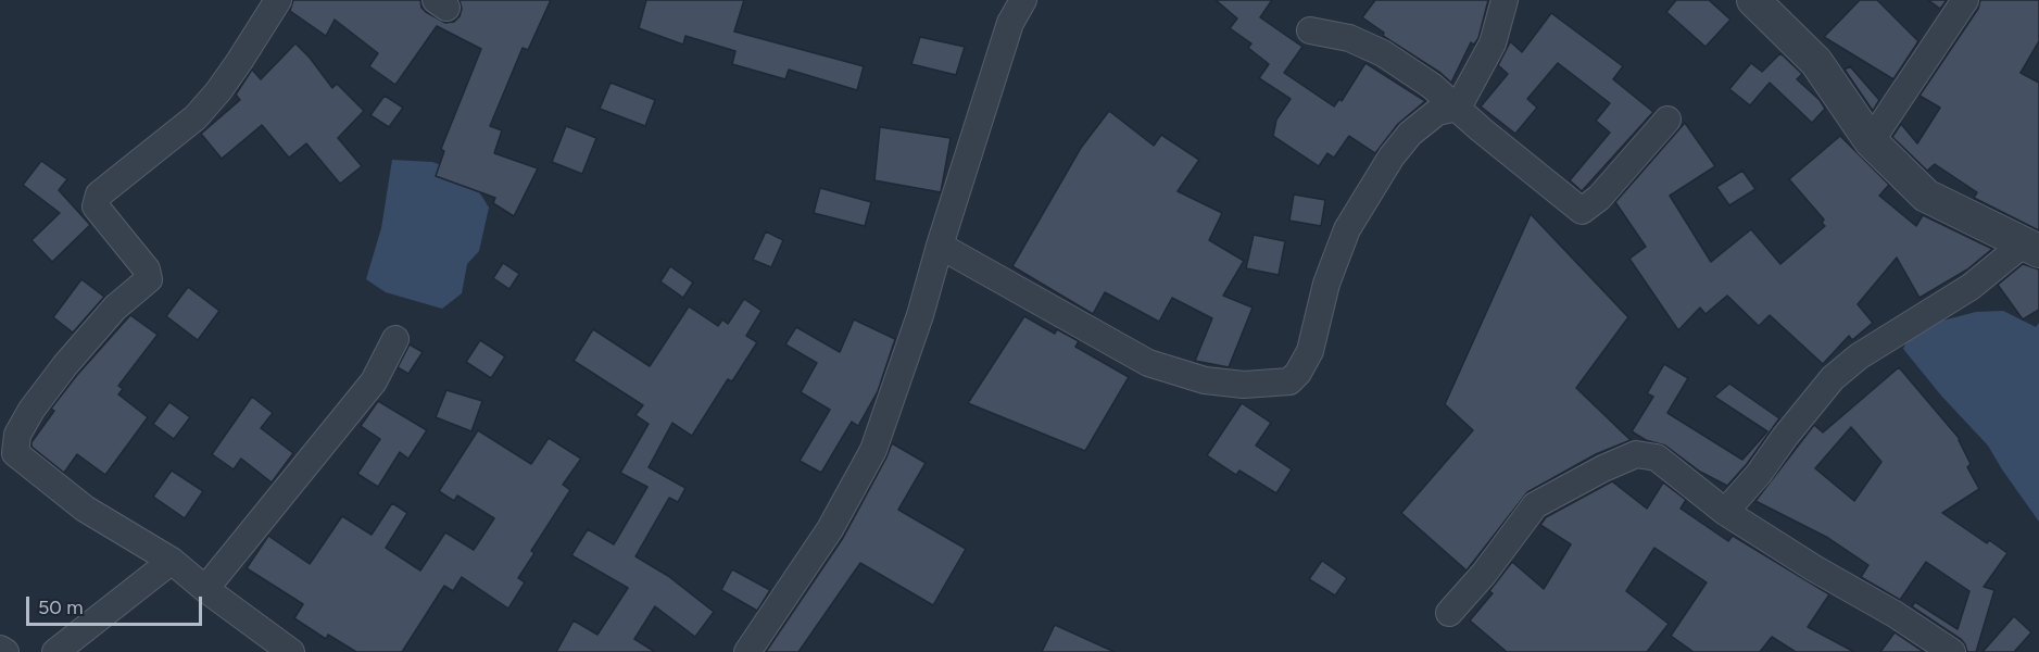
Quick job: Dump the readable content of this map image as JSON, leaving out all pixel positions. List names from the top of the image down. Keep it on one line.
{"scale_bar":"50 m"}
